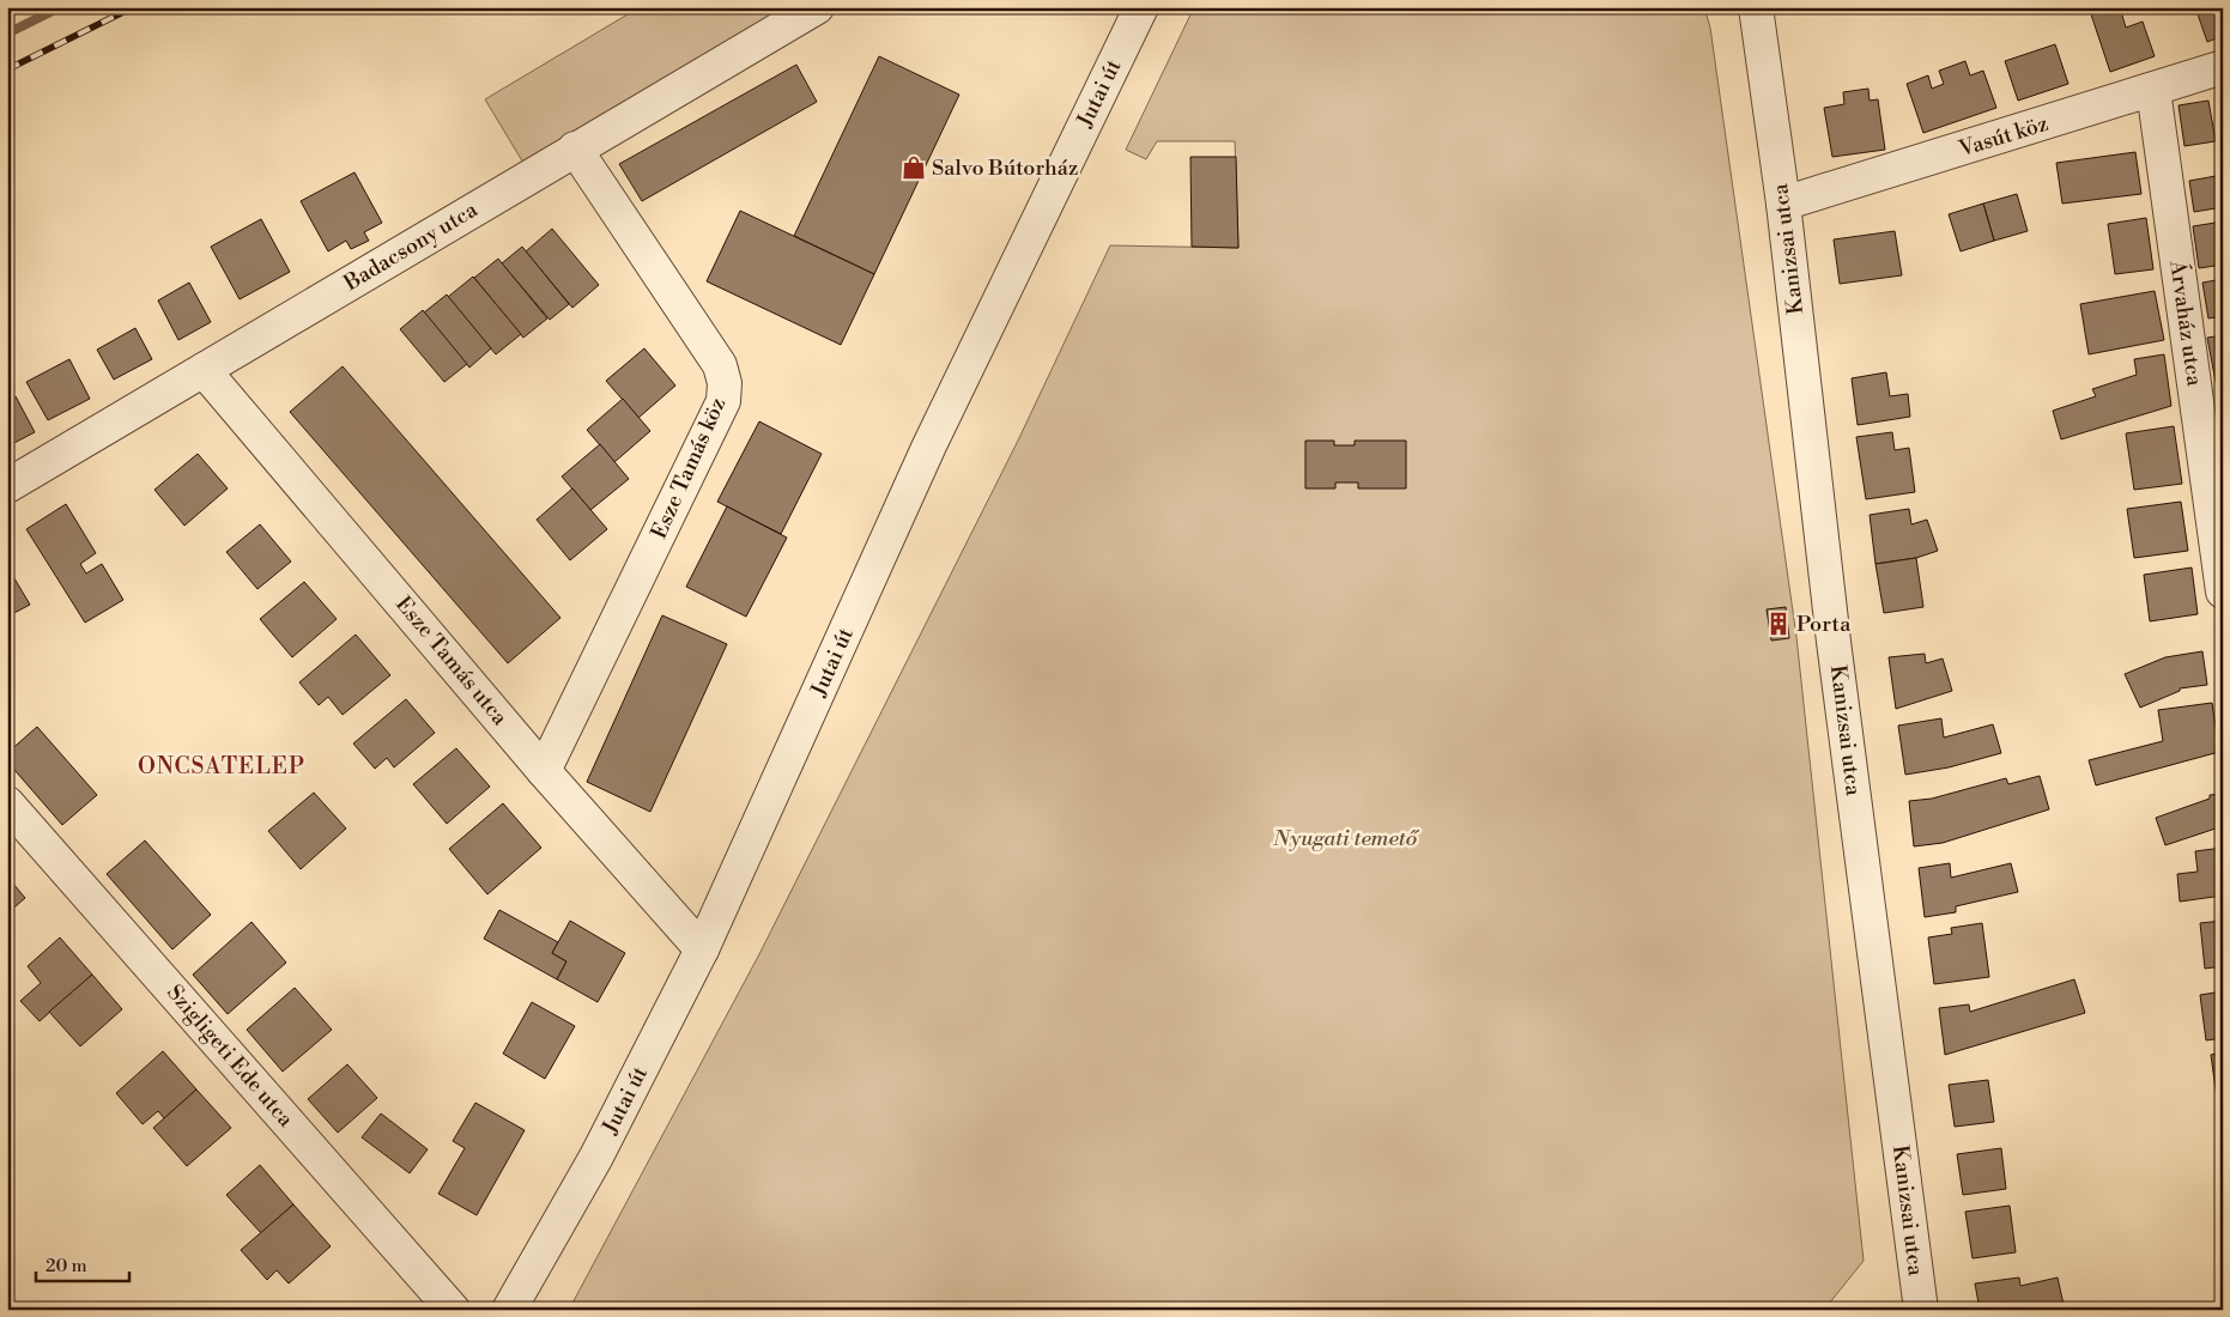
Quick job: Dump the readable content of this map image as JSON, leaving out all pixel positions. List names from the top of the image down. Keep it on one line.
{"streets":{"street":["Jutai út","Vasút köz","Badacsony utca","Kanizsai utca","Árvaház utca","Esze Tamás köz","Esze Tamás utca","Szigligeti Ede utca"]},"crossings":[["Jutai út","Esze Tamás utca"],["Vasút köz","Kanizsai utca"],["Vasút köz","Árvaház utca"],["Badacsony utca","Esze Tamás köz"],["Badacsony utca","Esze Tamás utca"],["Esze Tamás köz","Esze Tamás utca"]],"districts":["ONCSATELEP"],"parks":["Nyugati temető"],"places":{"shop":["Salvo Bútorház"],"building":["Porta"]},"scale_bar":"20 m"}
